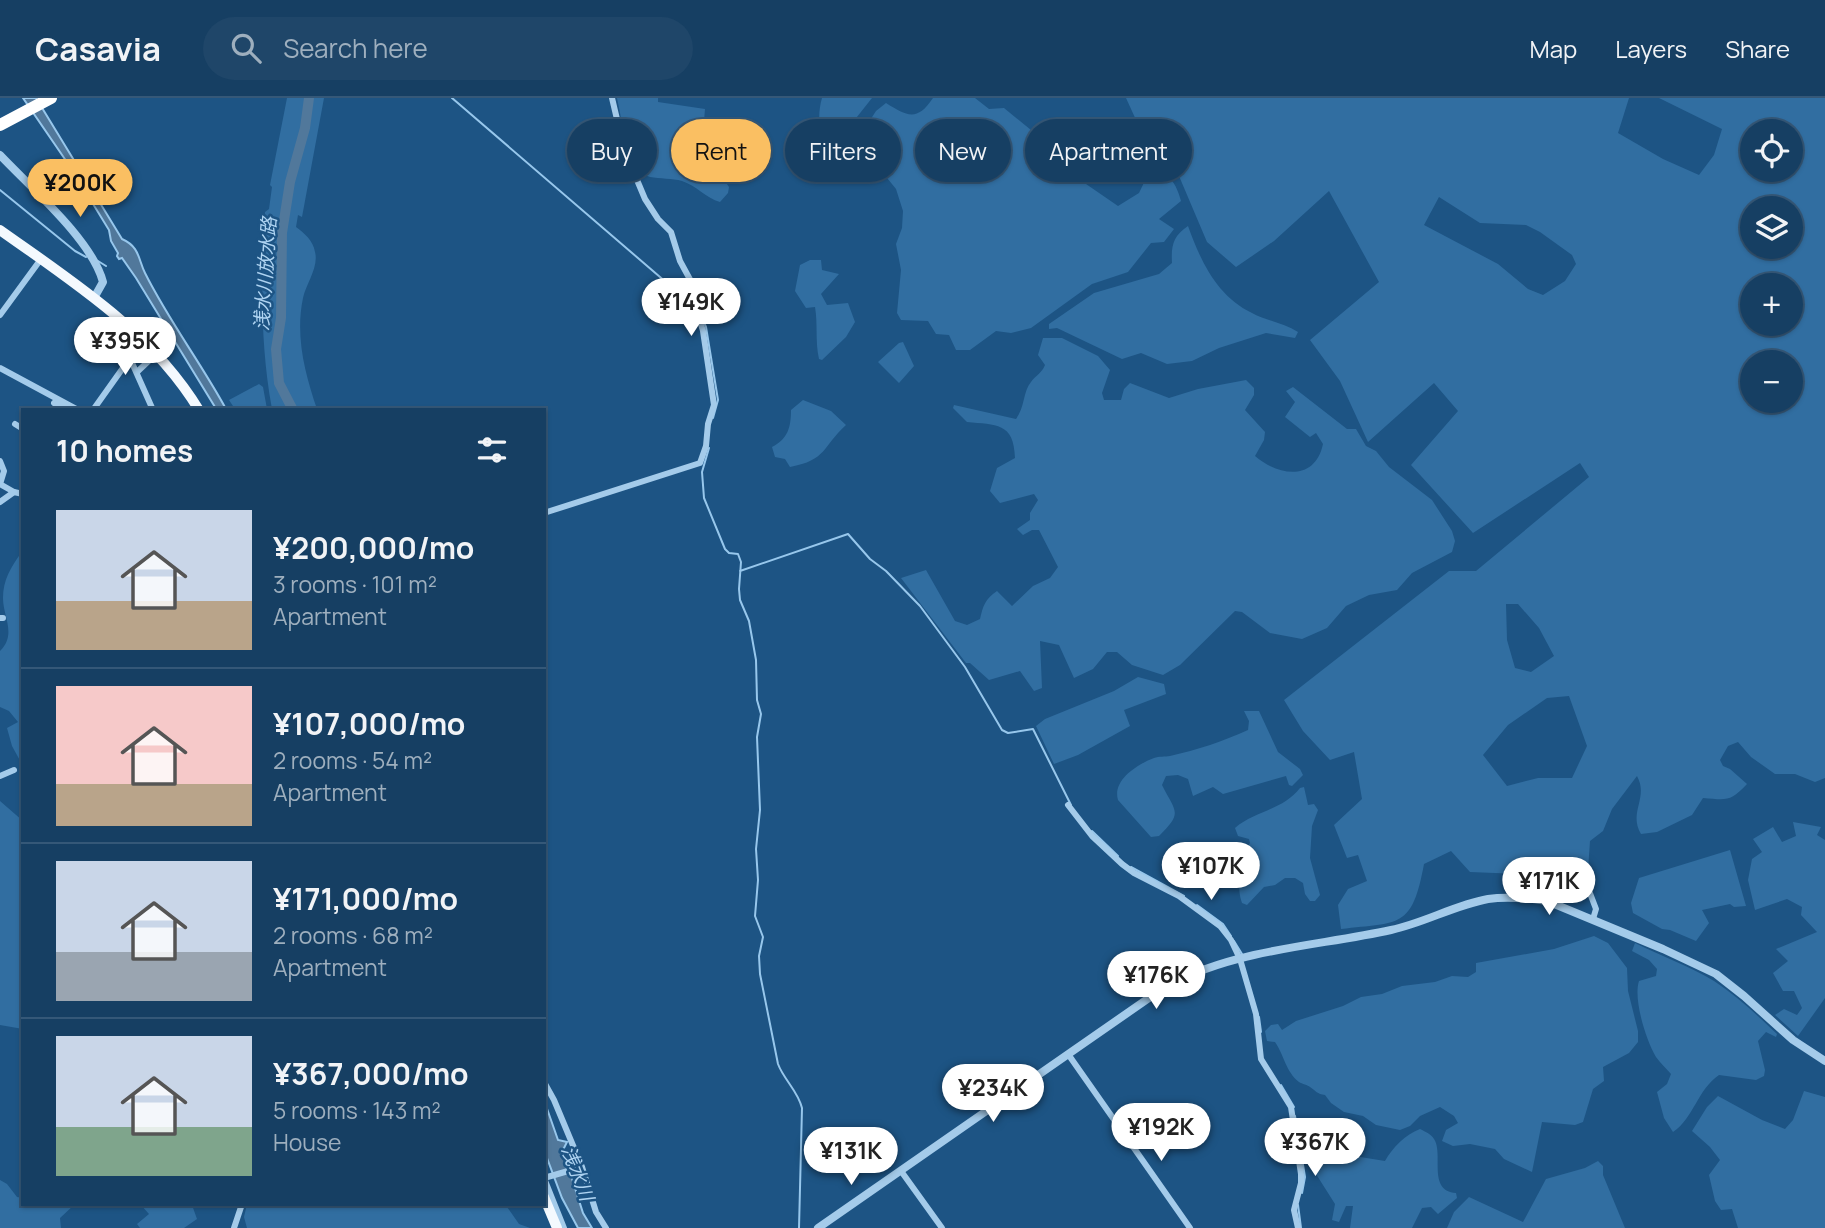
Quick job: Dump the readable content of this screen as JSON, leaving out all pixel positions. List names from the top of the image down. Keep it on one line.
{"water":["浅水川放水路","浅水川"],"page":{"header":"Casavia","search":"Search here","nav":["Map","Layers","Share"],"map_buttons":["+","−"],"chip":["Buy","Rent","Filters","New","Apartment"],"price":["¥200K","¥149K","¥395K","¥107K","¥171K","¥176K","¥234K","¥192K","¥367K","¥131K"],"heading":"10 homes","list":[{"name":"¥200,000/mo","note":"3 rooms · 101 m² · Apartment"},{"name":"¥107,000/mo","note":"2 rooms · 54 m² · Apartment"},{"name":"¥171,000/mo","note":"2 rooms · 68 m² · Apartment"},{"name":"¥367,000/mo","note":"5 rooms · 143 m² · House"}]}}
